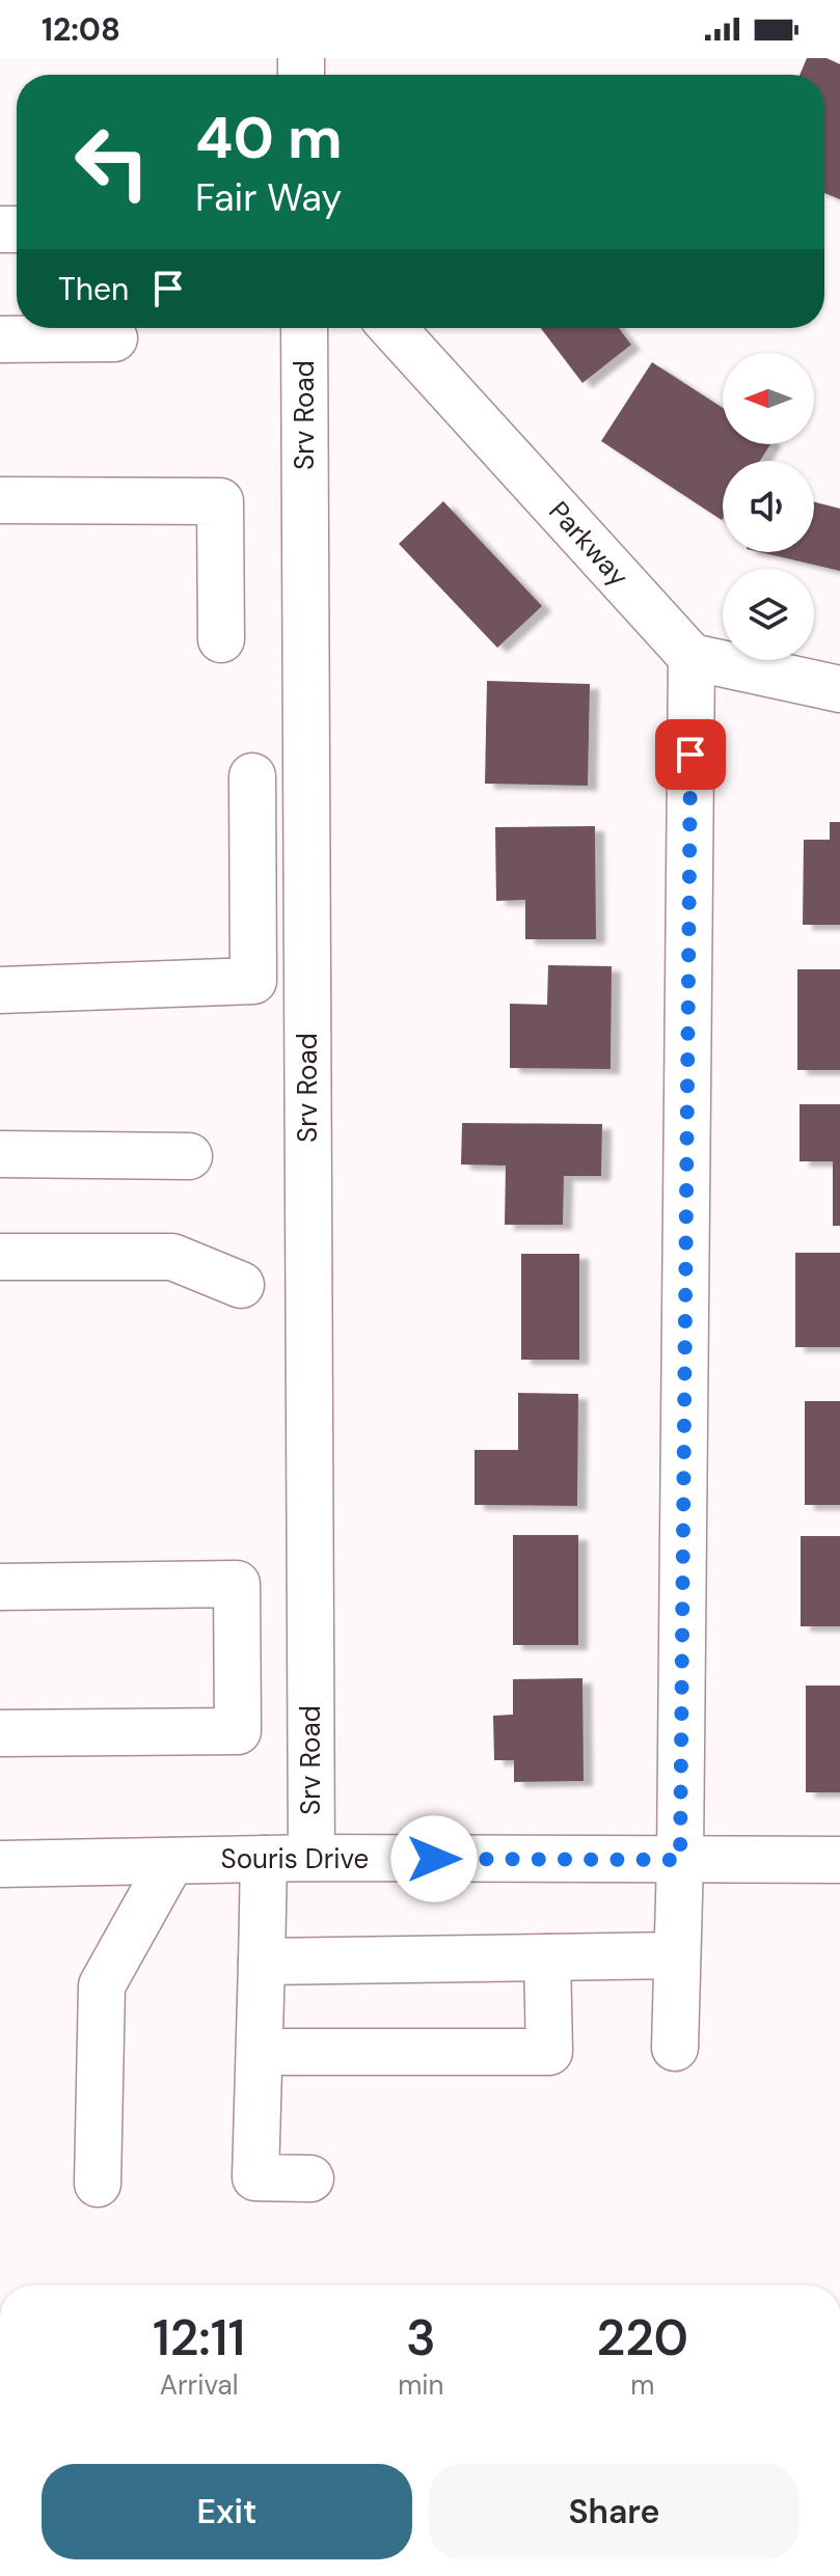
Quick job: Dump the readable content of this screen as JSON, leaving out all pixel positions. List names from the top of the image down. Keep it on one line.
{"streets":{"street":["Srv Road","Parkway","Souris Drive"]},"crossings":[["Srv Road","Souris Drive"]],"north":"left","page":{"status":"12:08","turn":["40 m","Fair Way"],"then":"Then","eta":["12:11","Arrival","3","min","220","m"],"buttons":["Exit","Share"]}}
